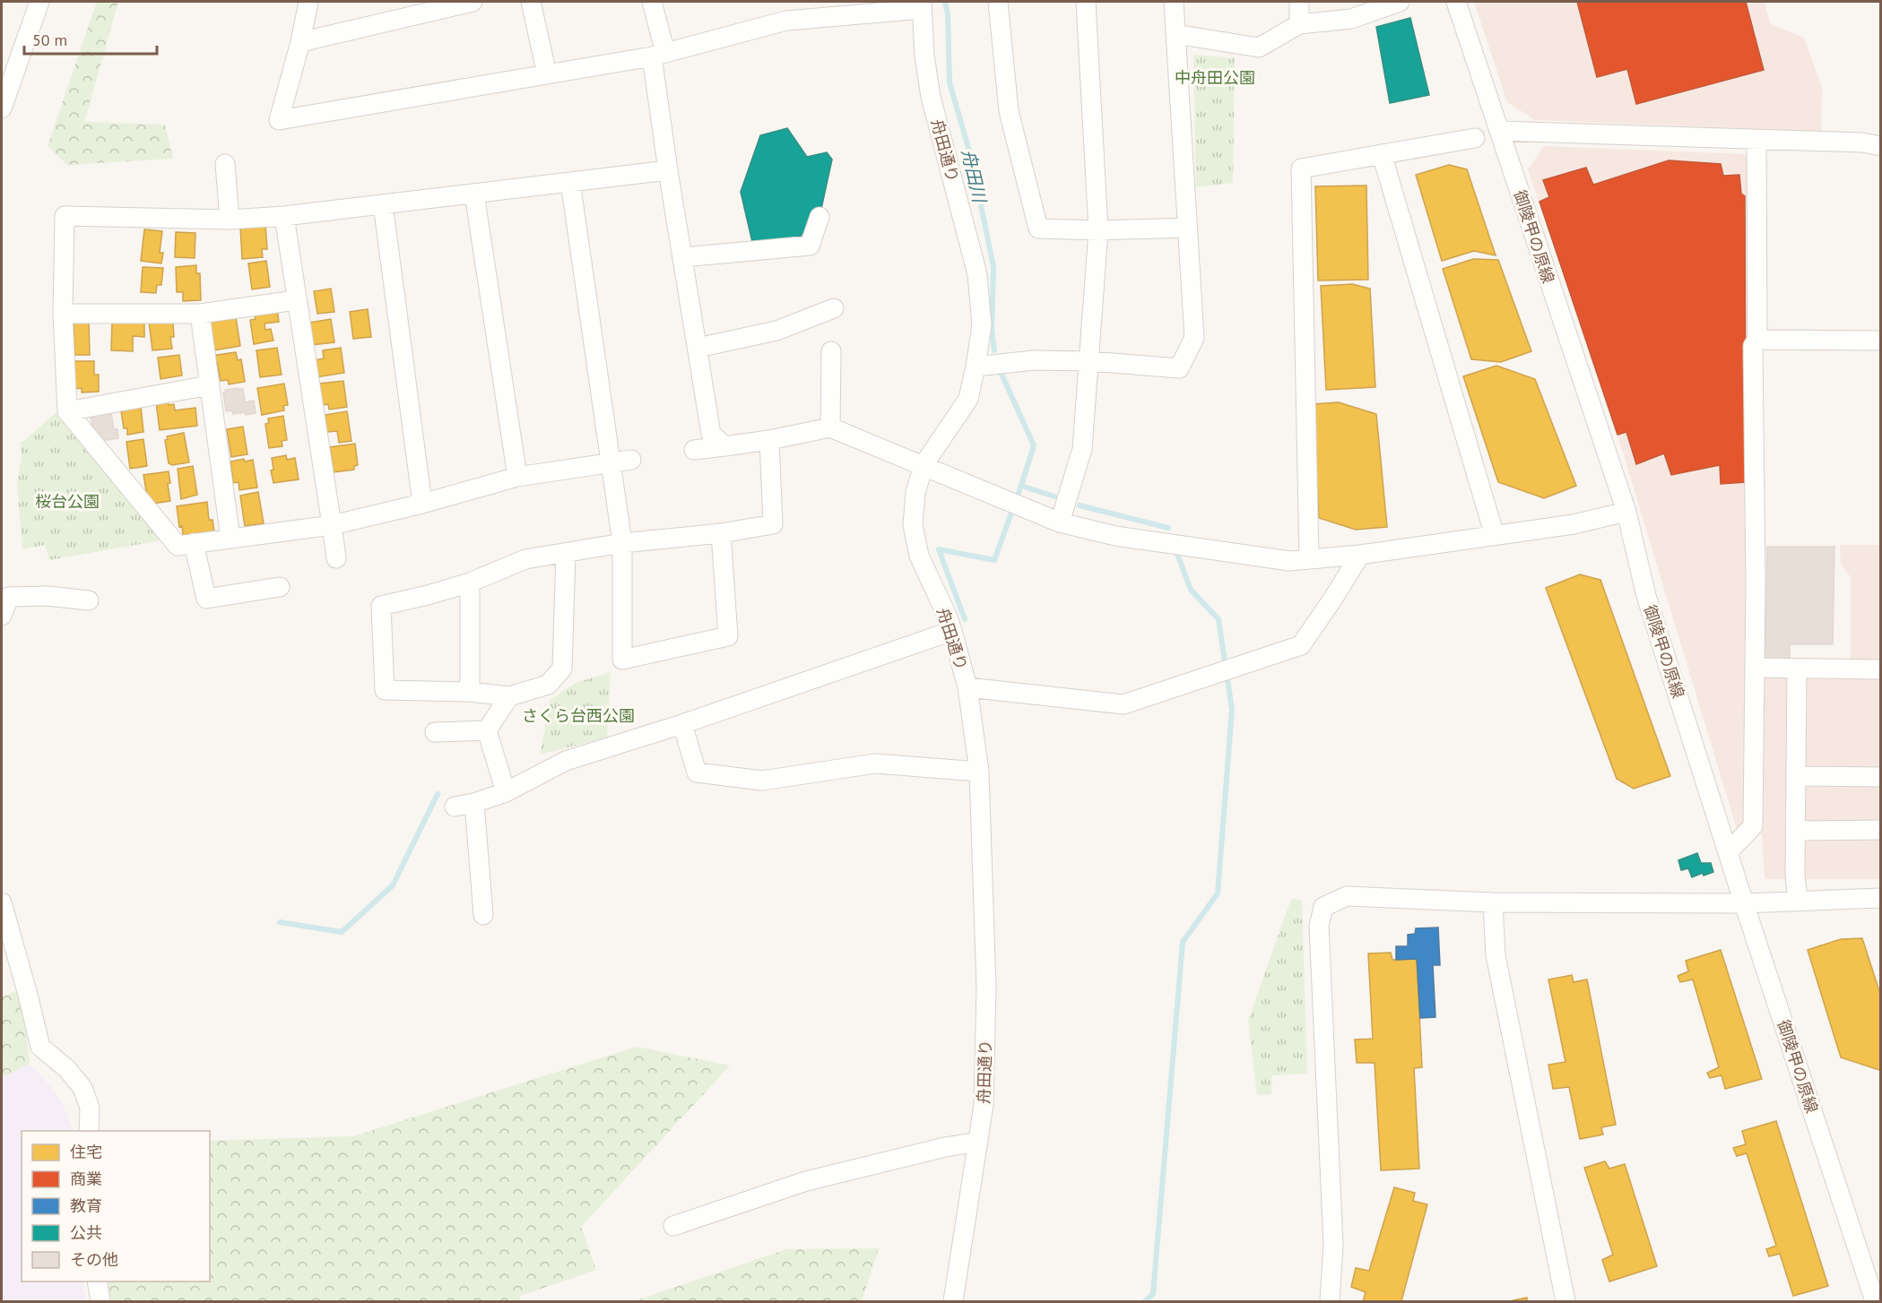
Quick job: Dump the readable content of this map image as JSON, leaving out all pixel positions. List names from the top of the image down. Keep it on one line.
{"streets":{"street":["舟田通り","御陵甲の原線"]},"water":["舟田川"],"parks":["中舟田公園","桜台公園","さくら台西公園"],"legend":["住宅","商業","教育","公共","その他"],"scale_bar":"50 m"}
